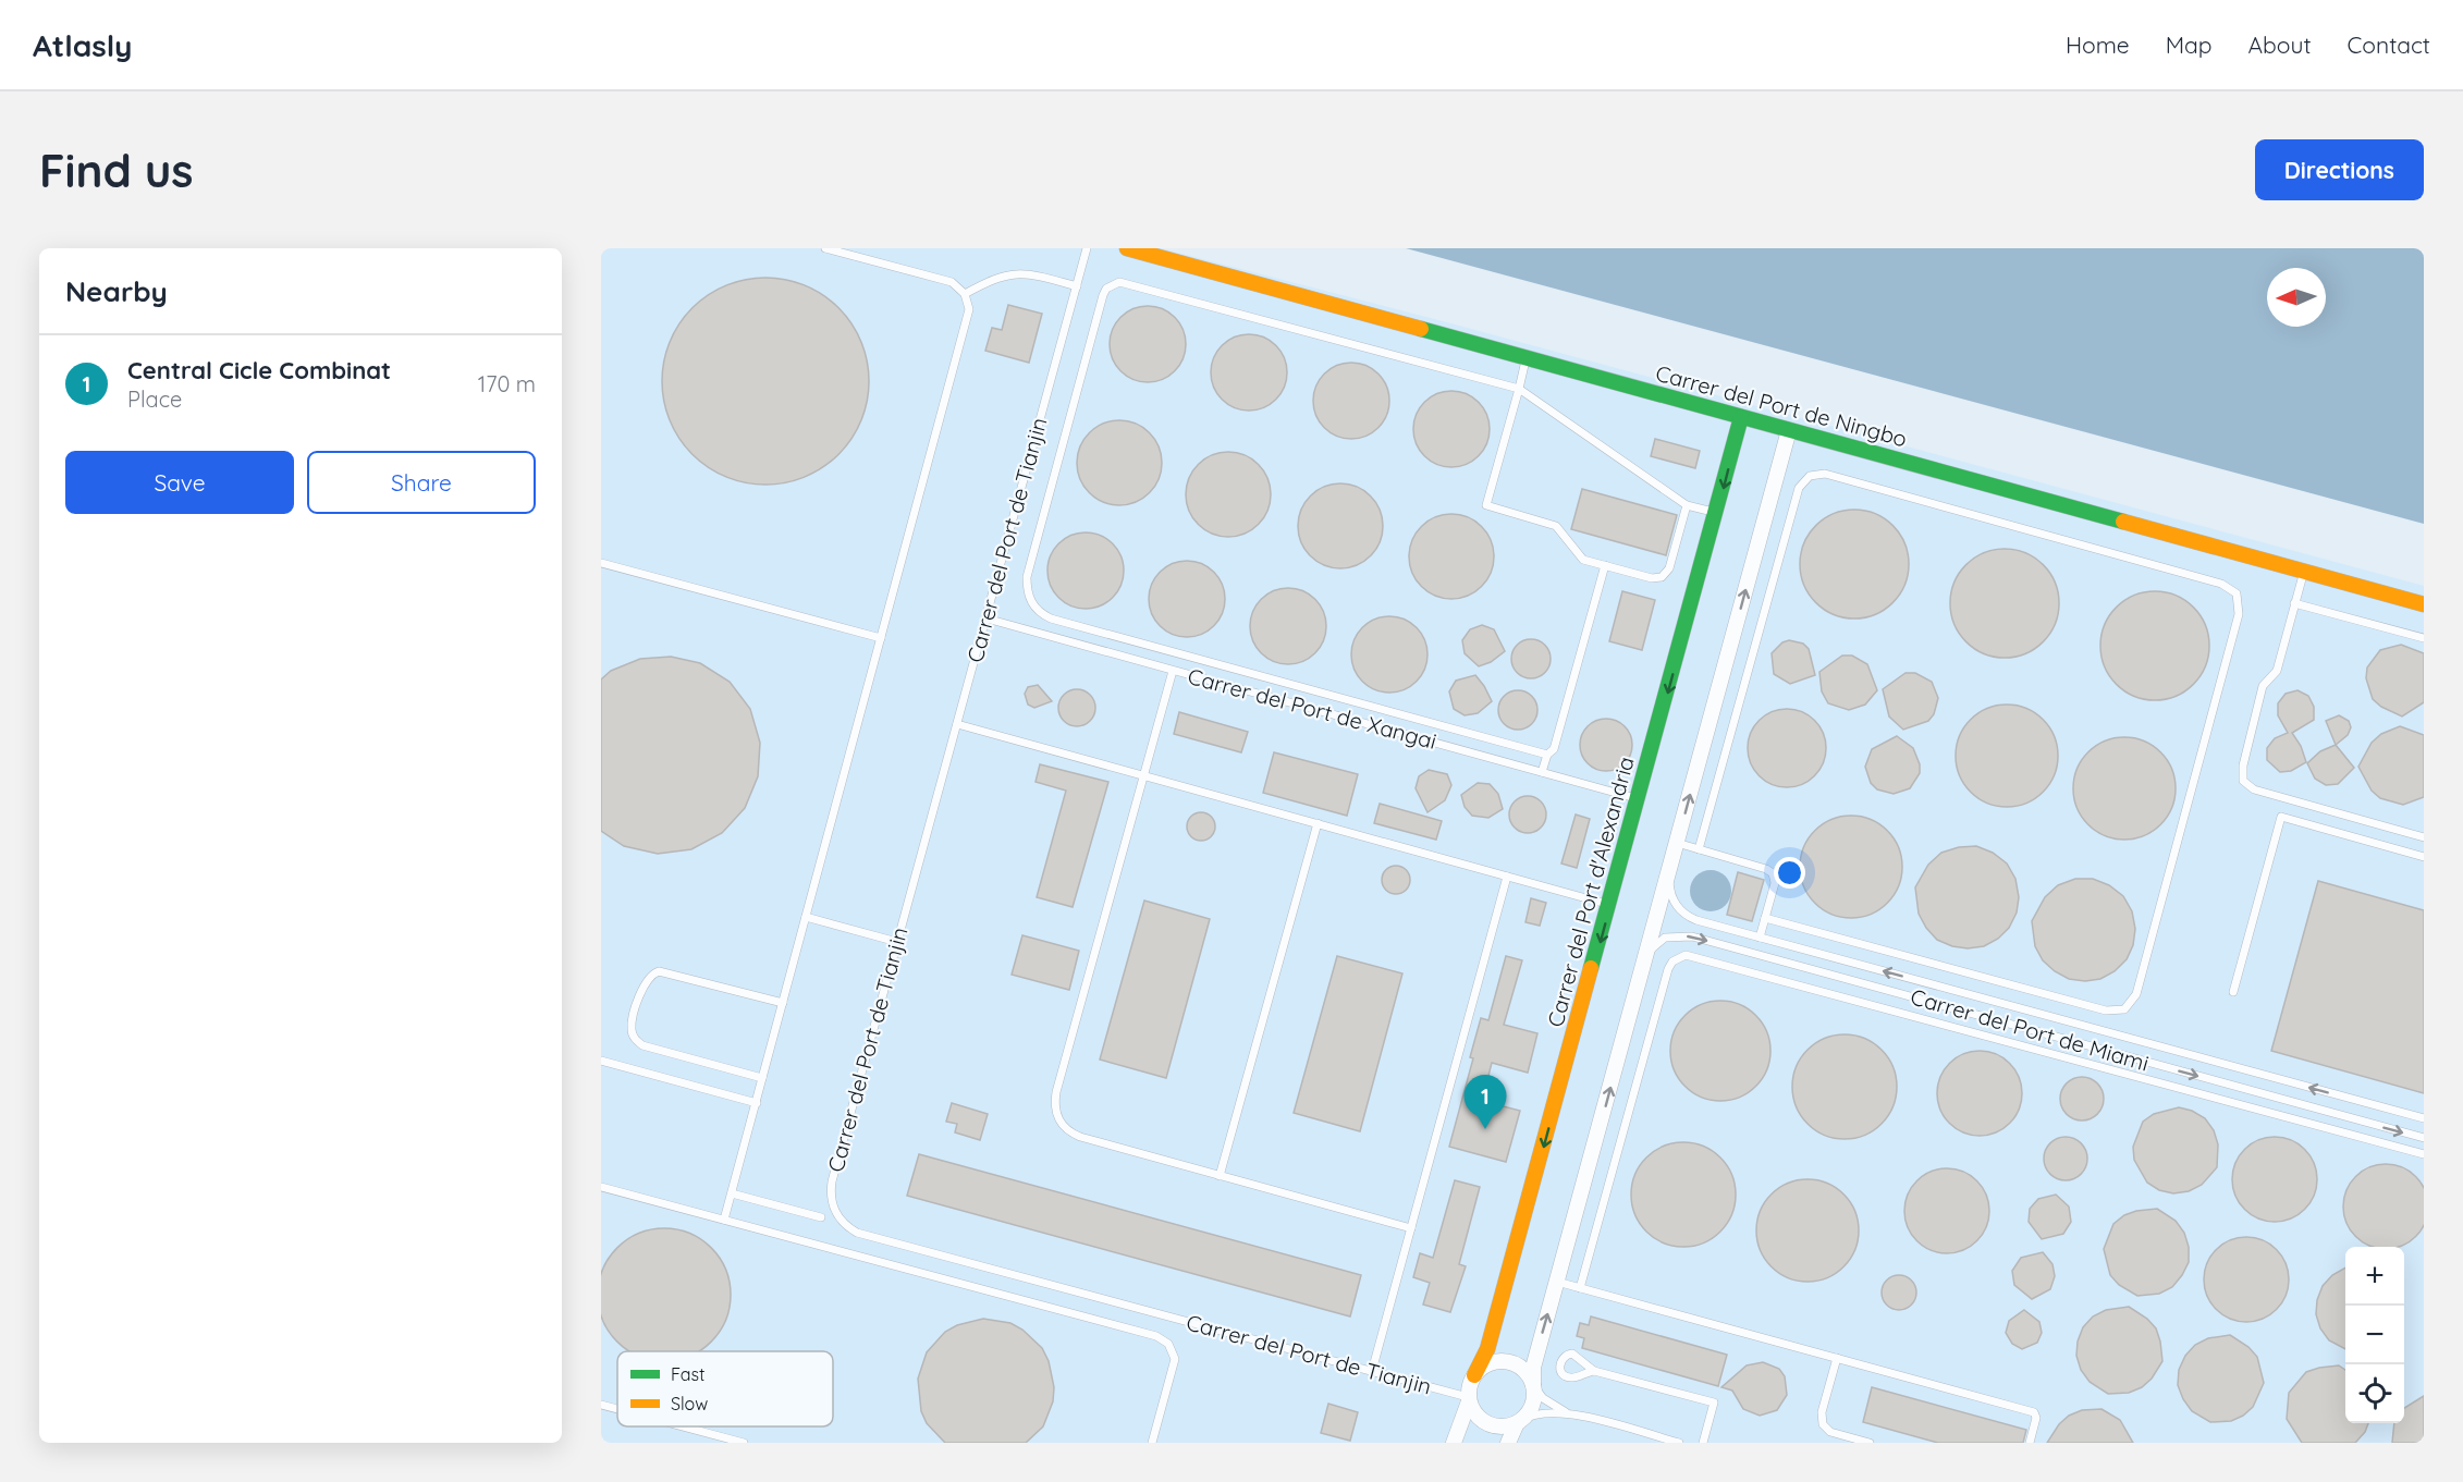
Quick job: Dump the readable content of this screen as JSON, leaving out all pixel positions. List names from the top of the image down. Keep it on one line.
{"streets":{"street":["Carrer del Port de Ningbo","Carrer del Port d'Alexandria"],"lane":["Carrer del Port de Tianjin","Carrer del Port de Xangai","Carrer del Port de Miami"]},"crossings":[["Carrer del Port de Ningbo","Carrer del Port d'Alexandria"],["Carrer del Port de Tianjin","Carrer del Port de Xangai"],["Carrer del Port de Tianjin","Carrer del Port d'Alexandria"],["Carrer del Port de Xangai","Carrer del Port d'Alexandria"]],"legend":["Fast","Slow"],"north":"left","page":{"header":"Atlasly","nav":["Home","Map","About","Contact"],"buttons":["Directions",["Save","Share"]],"title":"Find us","heading":"Nearby","list":[{"mark":"1","name":"Central Cicle Combinat","note":"Place","value":"170 m"}],"pins":"1","map_buttons":["+","−"]}}
